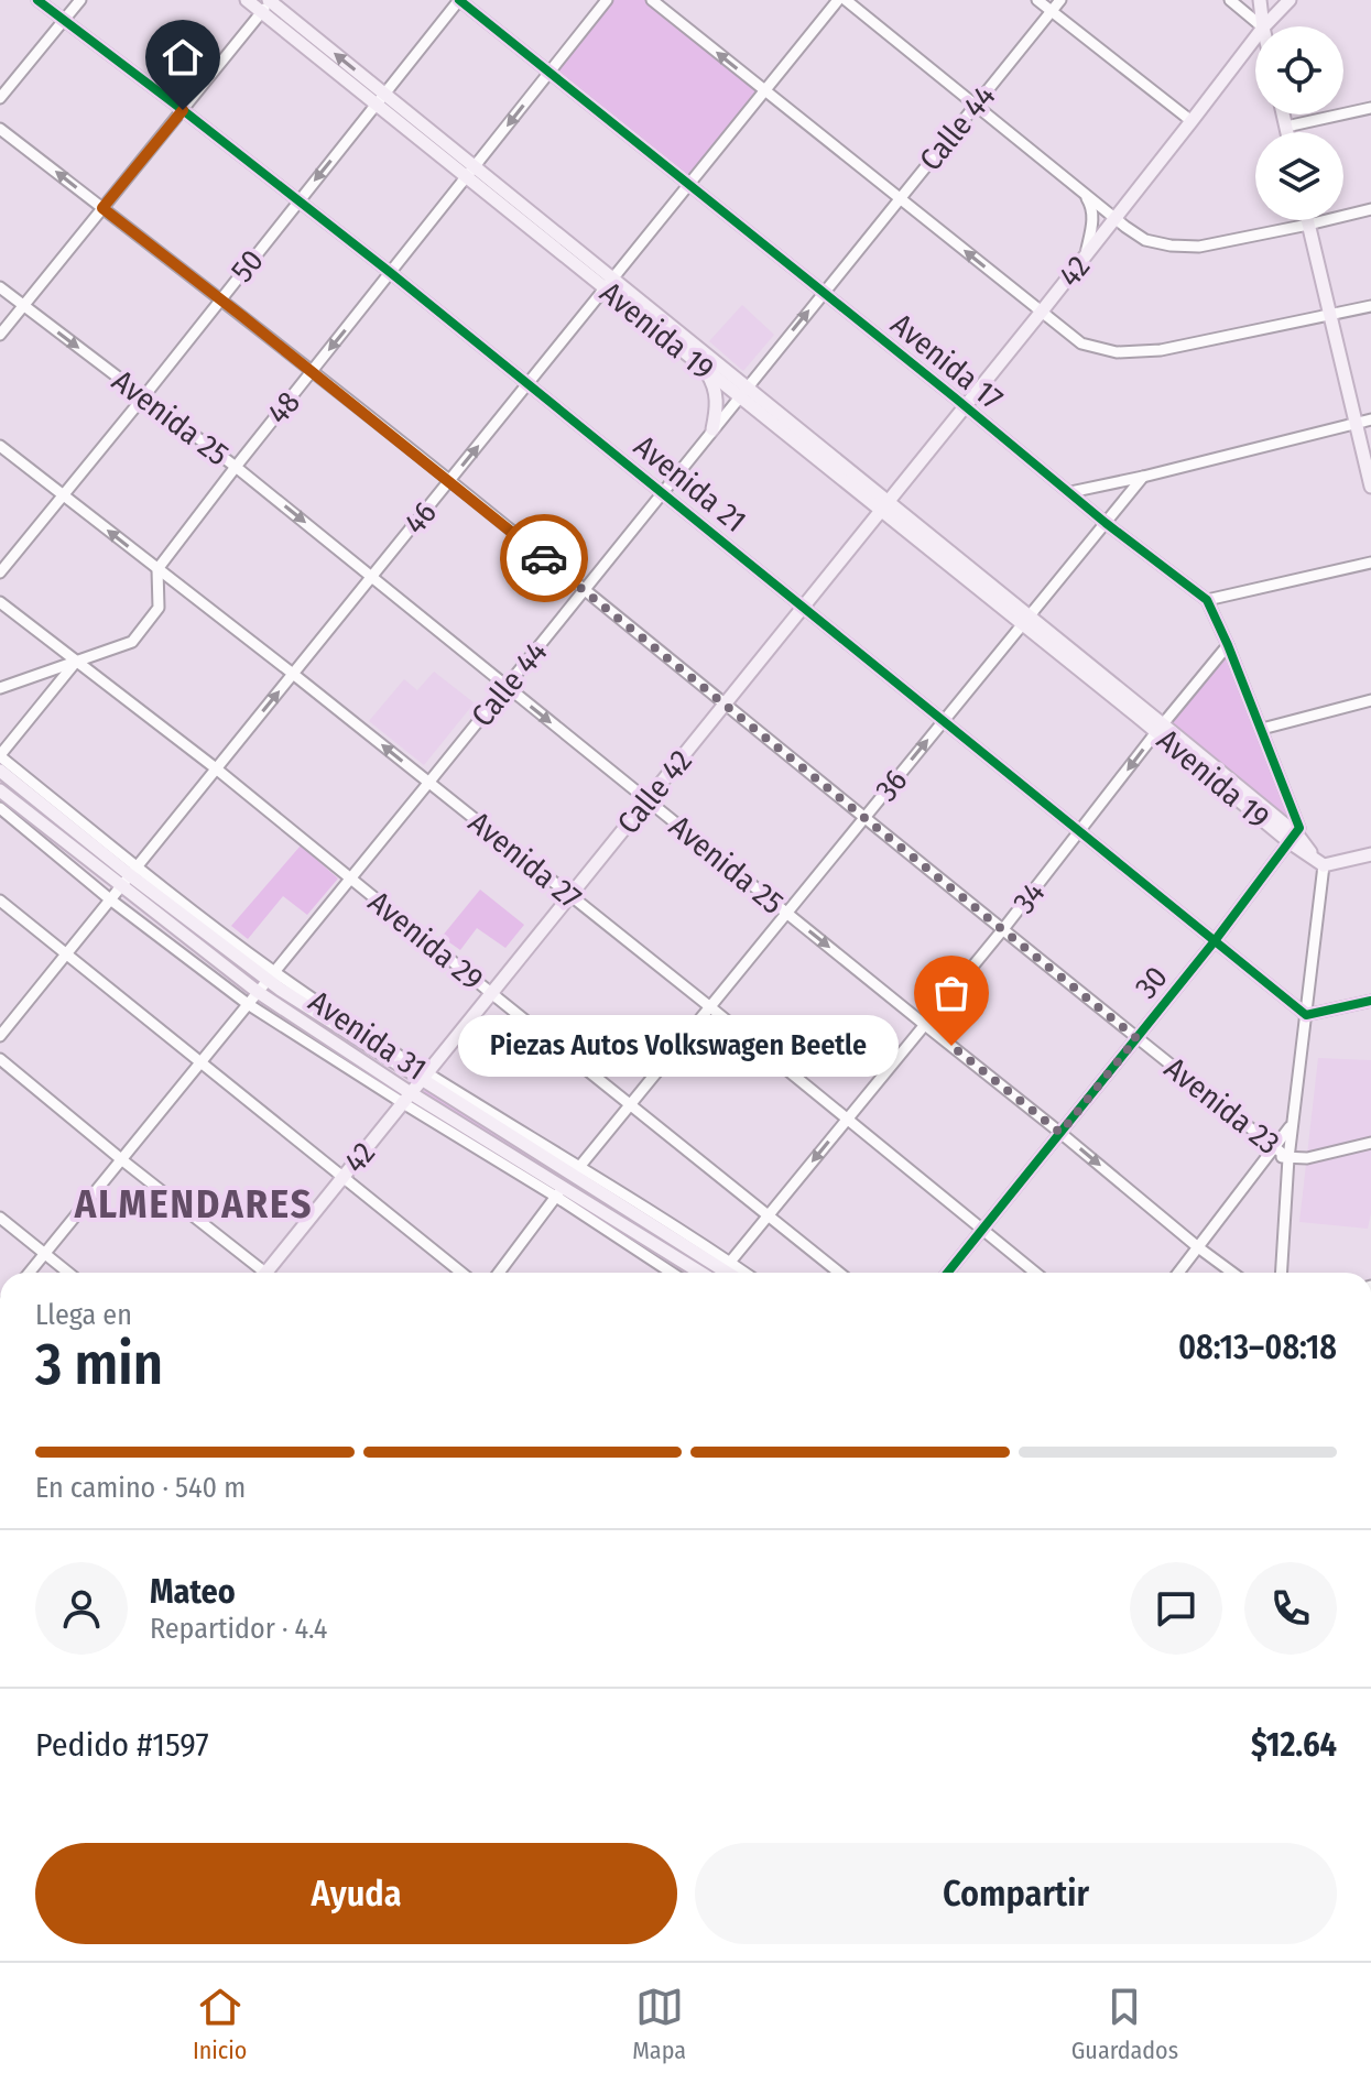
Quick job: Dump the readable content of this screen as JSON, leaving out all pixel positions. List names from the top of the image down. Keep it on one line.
{"streets":{"main road":["42","Avenida 19","Calle 42","Avenida 31"],"street":["Calle 44","50","Avenida 17","48","Avenida 25","Avenida 21","46","36","Avenida 27","34","Avenida 29","30","Avenida 23"]},"crossings":[["Calle 44","Avenida 19"],["Calle 44","Avenida 17"],["Calle 44","Avenida 25"],["Calle 44","Avenida 21"],["Calle 44","Avenida 27"],["Calle 44","Avenida 29"],["Calle 44","Avenida 31"],["Calle 44","Avenida 23"],["50","Avenida 19"],["50","Avenida 17"],["50","Avenida 25"],["50","Avenida 21"],["50","Avenida 27"],["50","Avenida 23"],["42","Avenida 19"],["42","Avenida 17"],["42","Calle 42"],["42","Avenida 31"],["Avenida 19","Avenida 17"],["Avenida 19","48"],["Avenida 19","46"],["Avenida 19","36"],["Avenida 19","Calle 42"],["Avenida 19","34"],["Avenida 19","30"],["Avenida 17","48"],["Avenida 17","46"],["Avenida 17","36"],["Avenida 17","34"],["Avenida 17","30"],["48","Avenida 25"],["48","Avenida 21"],["48","Avenida 27"],["48","Avenida 23"],["Avenida 25","46"],["Avenida 25","36"],["Avenida 25","Calle 42"],["Avenida 25","34"],["Avenida 25","30"],["Avenida 21","46"],["Avenida 21","36"],["Avenida 21","Calle 42"],["Avenida 21","34"],["Avenida 21","30"],["46","Avenida 27"],["46","Avenida 29"],["46","Avenida 31"],["46","Avenida 23"],["36","Avenida 27"],["36","Avenida 29"],["36","Avenida 31"],["36","Avenida 23"],["Calle 42","Avenida 27"],["Calle 42","Avenida 29"],["Calle 42","Avenida 31"],["Calle 42","Avenida 23"],["Avenida 27","34"],["Avenida 27","30"],["34","Avenida 29"],["34","Avenida 31"],["34","Avenida 23"],["30","Avenida 23"]],"one_way":["Avenida 25"],"districts":["ALMENDARES"],"places":["Piezas Autos Volkswagen Beetle"],"page":{"bubble":"Piezas Autos Volkswagen Beetle","heading":["3 min","Llega en","08:13–08:18"],"panel":["Mateo","Repartidor · 4.4","Pedido #1597","$12.64"],"bar":"En camino · 540 m","buttons":["Ayuda","Compartir"],"tabs":["Inicio","Mapa","Guardados"]}}
